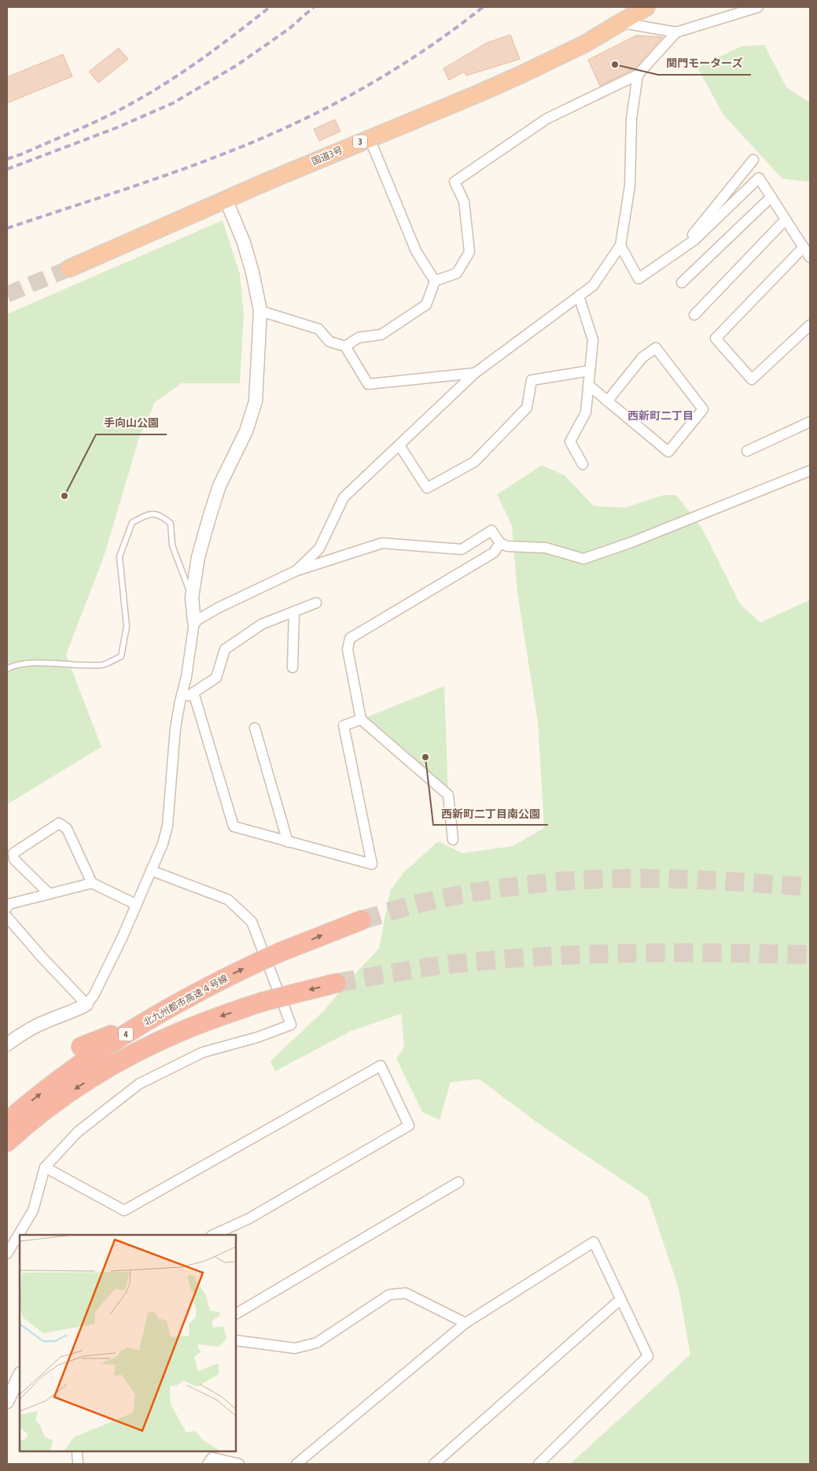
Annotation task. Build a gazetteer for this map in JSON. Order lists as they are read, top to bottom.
{
  "streets": {
    "highway": [
      "3",
      "国道3号",
      "北九州都市高速４号線",
      "4"
    ]
  },
  "districts": ["西新町二丁目"],
  "places": ["関門モーターズ", "手向山公園", "西新町二丁目南公園"]
}
